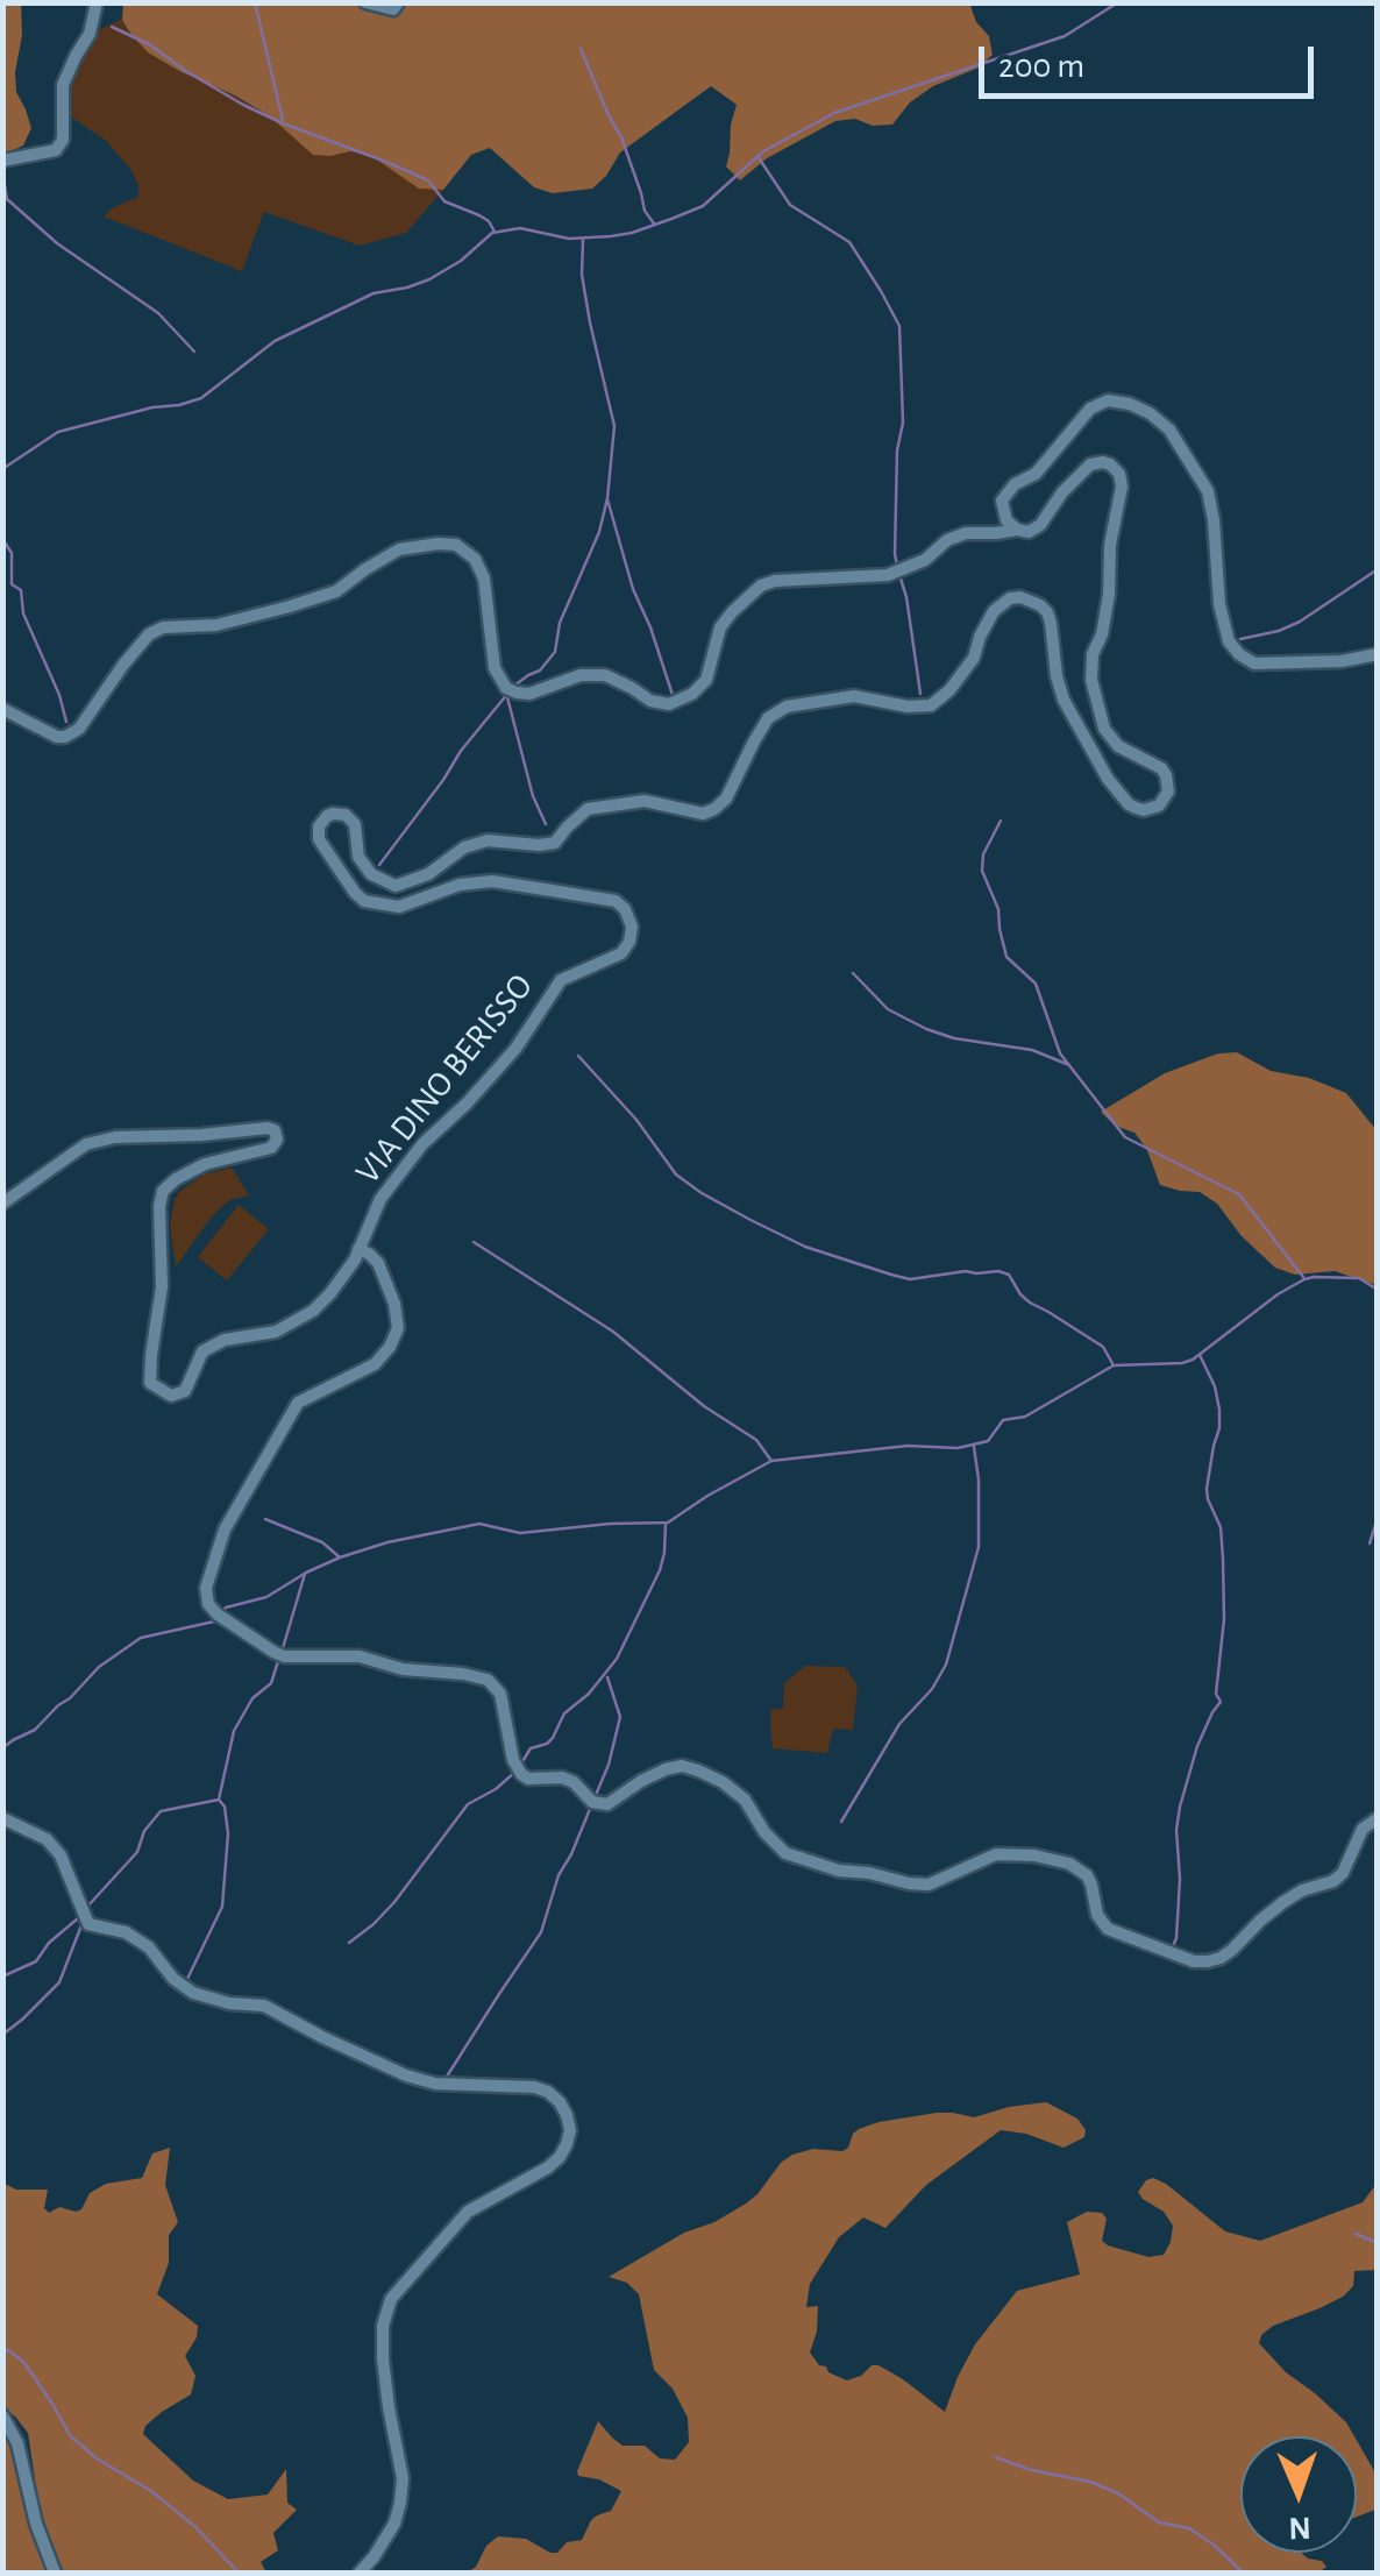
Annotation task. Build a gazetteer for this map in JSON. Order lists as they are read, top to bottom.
{
  "streets": {
    "street": ["VIA DINO BERISSO"]
  },
  "scale_bar": "200 m",
  "north": "bottom"
}
